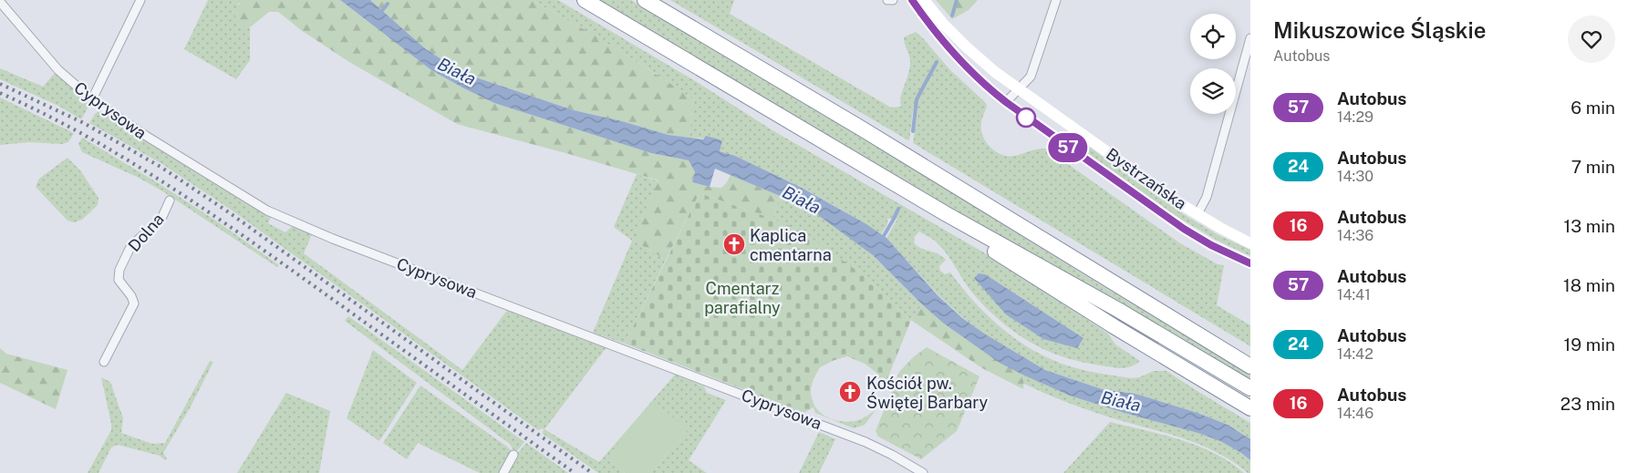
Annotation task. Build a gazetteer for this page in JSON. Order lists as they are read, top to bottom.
{
  "streets": {
    "main road": ["Bystrzańska"],
    "street": ["Cyprysowa", "Dolna"]
  },
  "water": ["Biała"],
  "parks": ["Cmentarz parafialny"],
  "places": {
    "church": ["Kaplica cmentarna", "Kościół pw. Świętej Barbary"]
  },
  "lines": ["bus line 57"],
  "page": {
    "on_map": "57",
    "heading": ["Mikuszowice Śląskie", "Autobus"],
    "list": [
      {
        "mark": "57",
        "name": "Autobus",
        "note": "14:29",
        "value": "6 min"
      },
      {
        "mark": "24",
        "name": "Autobus",
        "note": "14:30",
        "value": "7 min"
      },
      {
        "mark": "16",
        "name": "Autobus",
        "note": "14:36",
        "value": "13 min"
      },
      {
        "mark": "57",
        "name": "Autobus",
        "note": "14:41",
        "value": "18 min"
      },
      {
        "mark": "24",
        "name": "Autobus",
        "note": "14:42",
        "value": "19 min"
      },
      {
        "mark": "16",
        "name": "Autobus",
        "note": "14:46",
        "value": "23 min"
      }
    ]
  }
}
